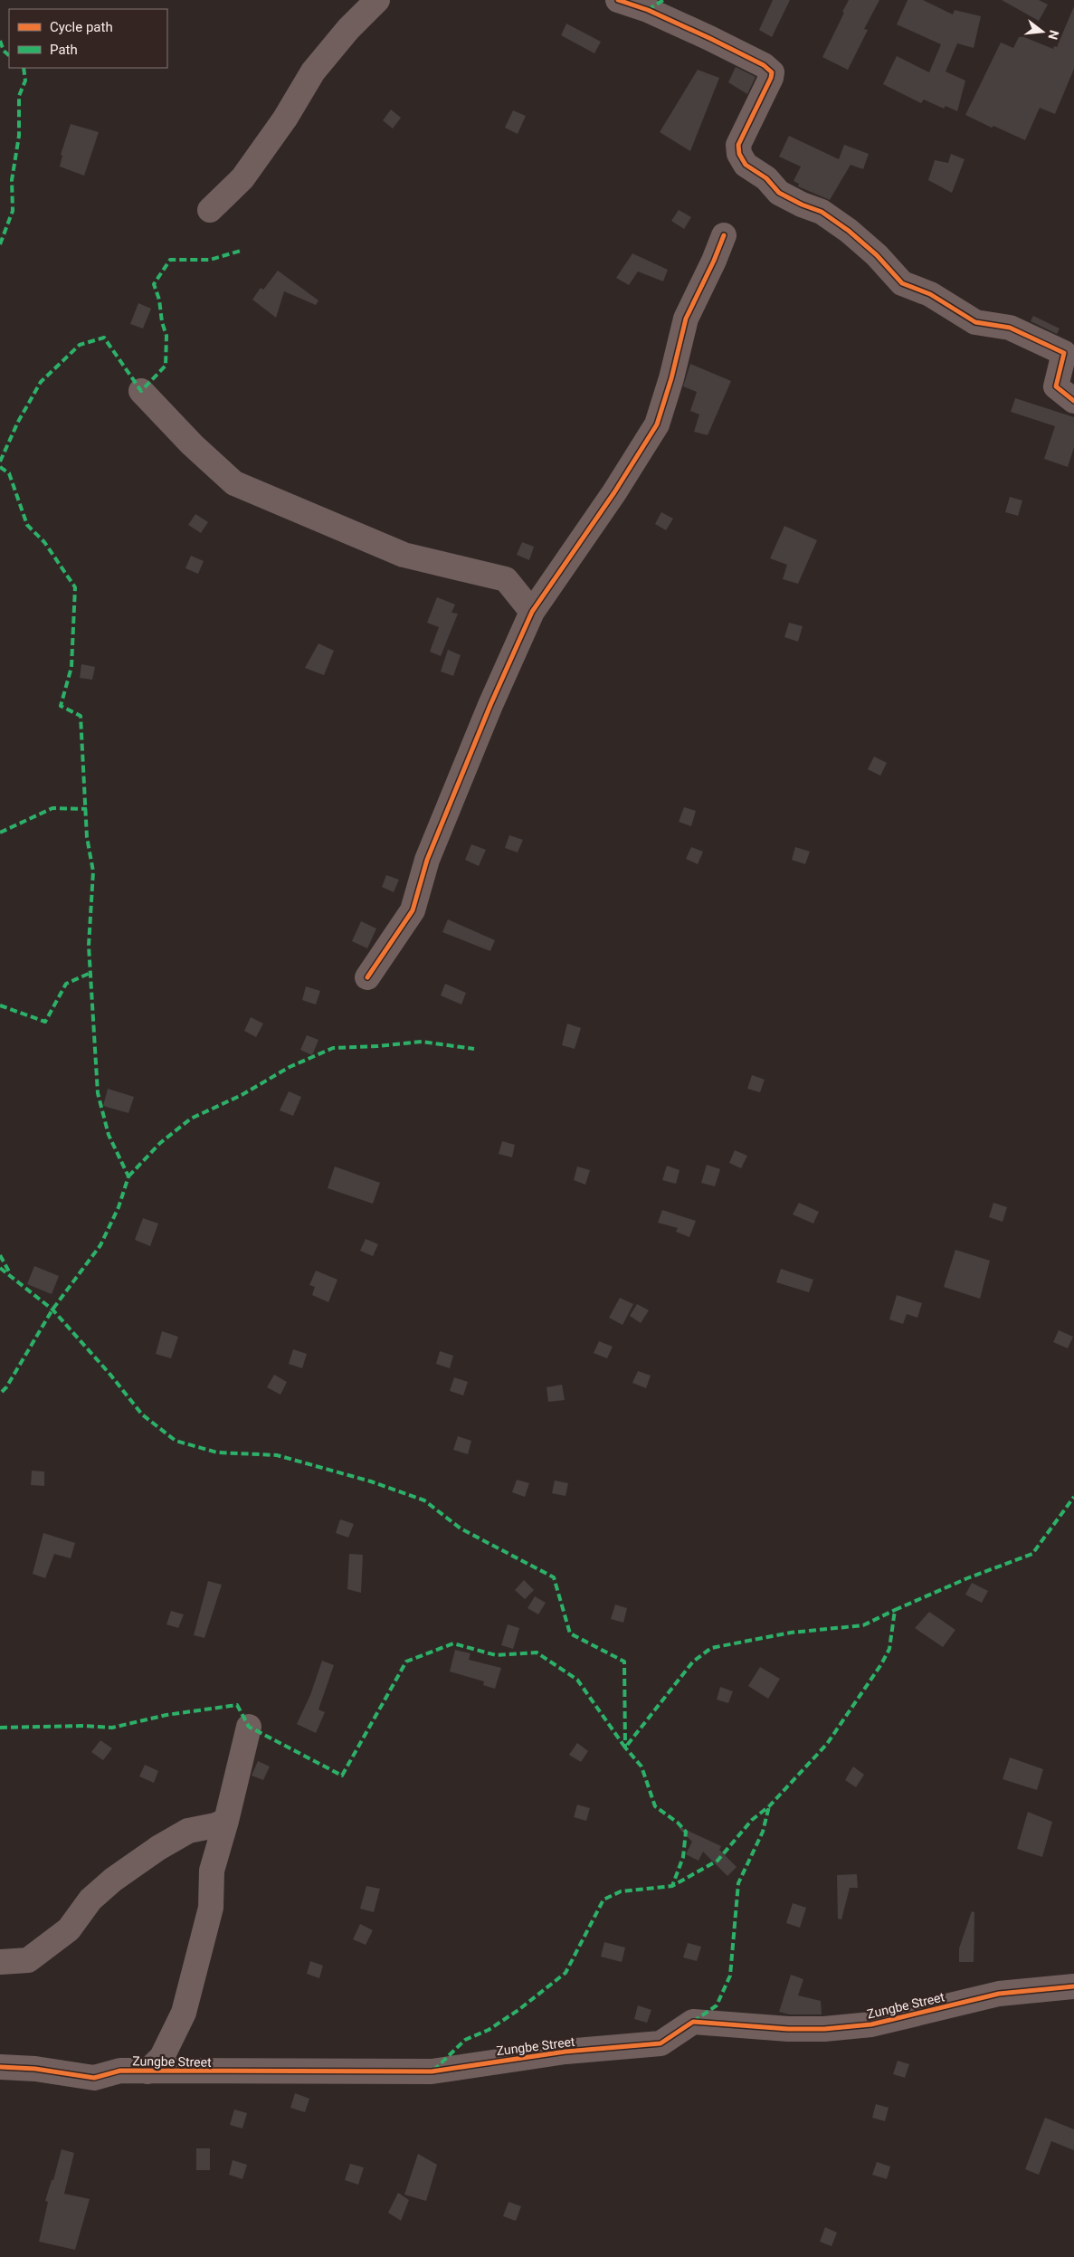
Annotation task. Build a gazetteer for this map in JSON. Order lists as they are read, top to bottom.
{
  "streets": {
    "street": ["Zungbe Street"]
  },
  "legend": ["Cycle path", "Path"],
  "north": "right"
}
